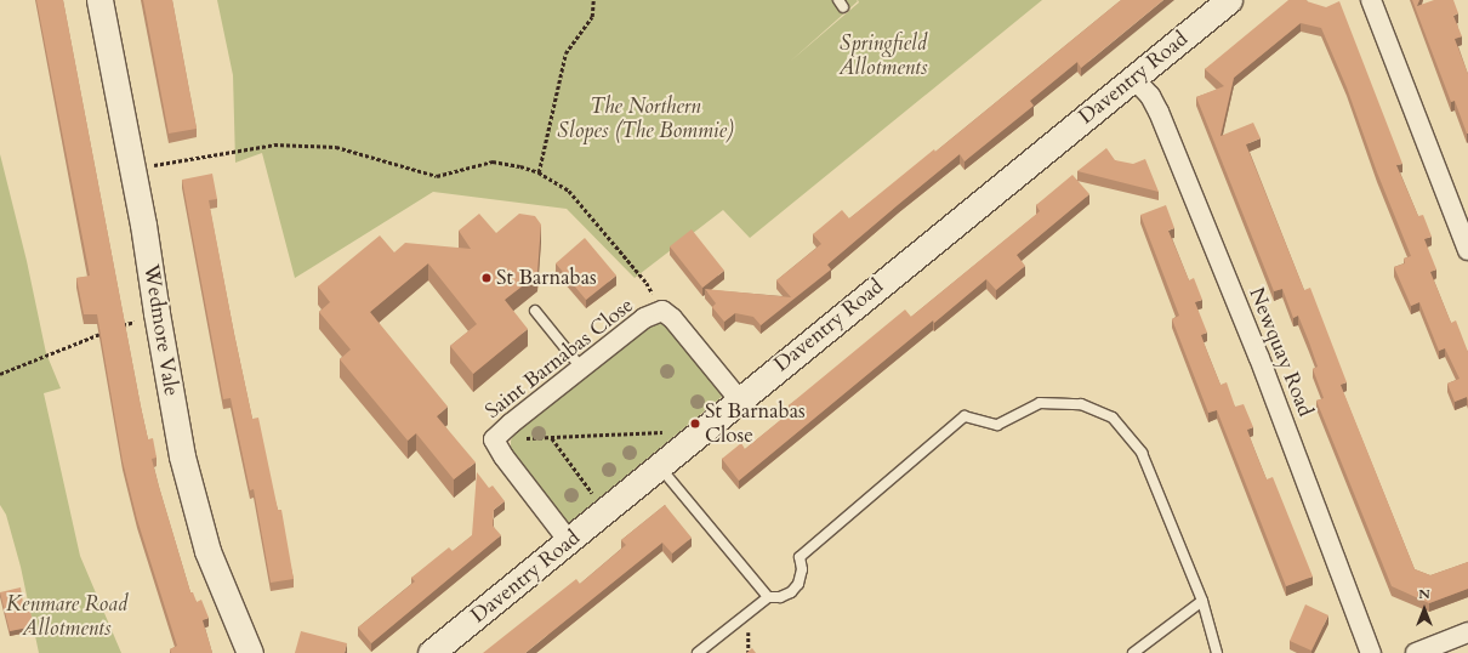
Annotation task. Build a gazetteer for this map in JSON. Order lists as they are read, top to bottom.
{
  "streets": {
    "street": [
      "Daventry Road",
      "Wedmore Vale",
      "Newquay Road",
      "Saint Barnabas Close"
    ]
  },
  "crossings": [
    ["Daventry Road", "Newquay Road"],
    ["Daventry Road", "Saint Barnabas Close"]
  ],
  "parks": ["Springfield Allotments", "The Northern Slopes (The Bommie)", "Kenmare Road Allotments"],
  "places": ["St Barnabas", "St Barnabas Close"],
  "north": "top"
}
